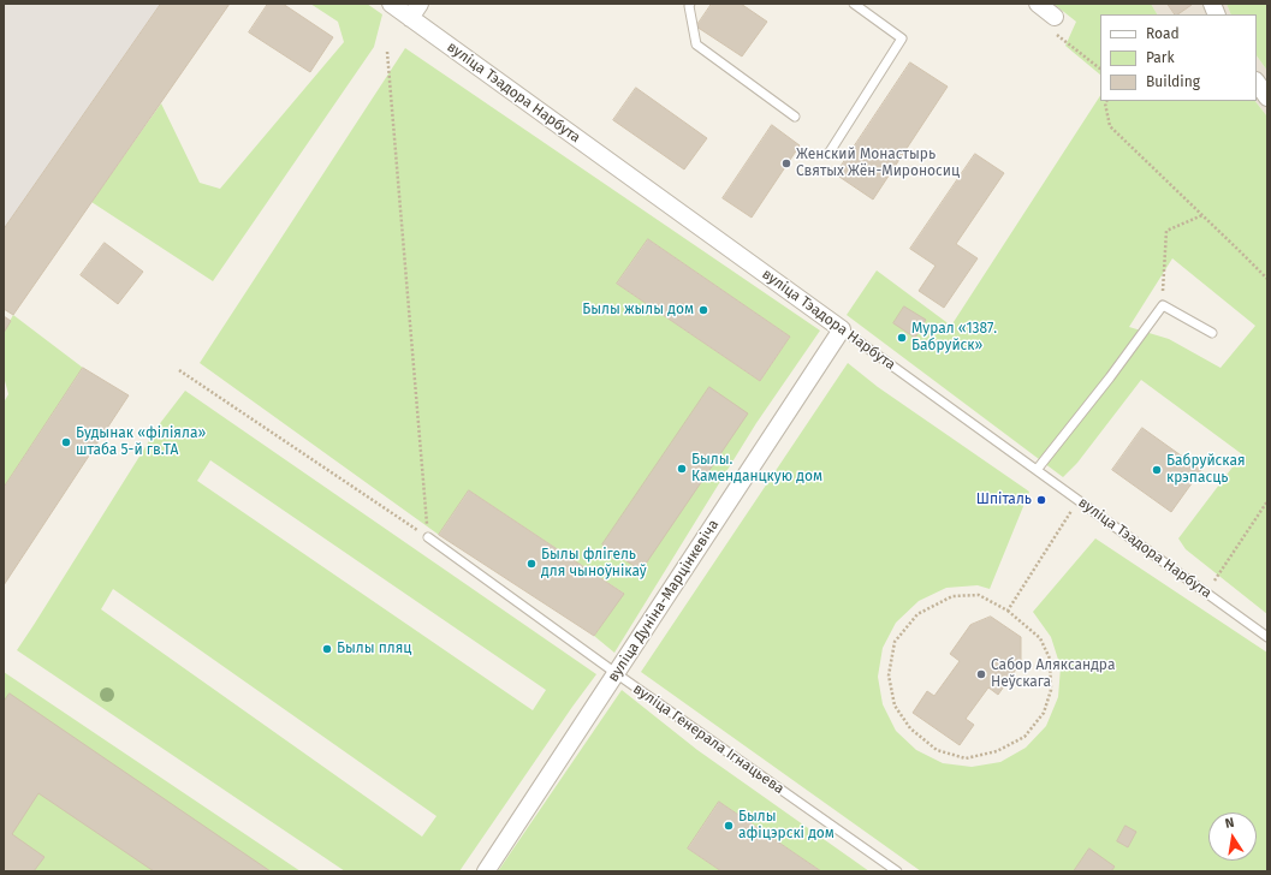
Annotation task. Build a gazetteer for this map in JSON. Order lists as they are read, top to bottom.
{
  "streets": {
    "street": ["вуліца Тэадора Нарбута", "вуліца Дуніна-Марцінкевіча"],
    "lane": ["вуліца Генерала Ігнацьева"]
  },
  "crossings": [
    ["вуліца Тэадора Нарбута", "вуліца Дуніна-Марцінкевіча"],
    ["вуліца Дуніна-Марцінкевіча", "вуліца Генерала Ігнацьева"]
  ],
  "places": [
    "Женский Монастырь Святых Жён-Мироносиц",
    "Былы жылы дом",
    "Мурал «1387. Бабруйск»",
    "Будынак «філіяла» штаба 5-й гв.ТА",
    "Былы. Каменданцкую дом",
    "Бабруйская крэпасць",
    "Шпіталь",
    "Былы флігель для чыноўнікаў",
    "Былы пляц",
    "Сабор Аляксандра Неўскага",
    "Былы афіцэрскі дом"
  ],
  "legend": ["Road", "Park", "Building"],
  "north": "top"
}
